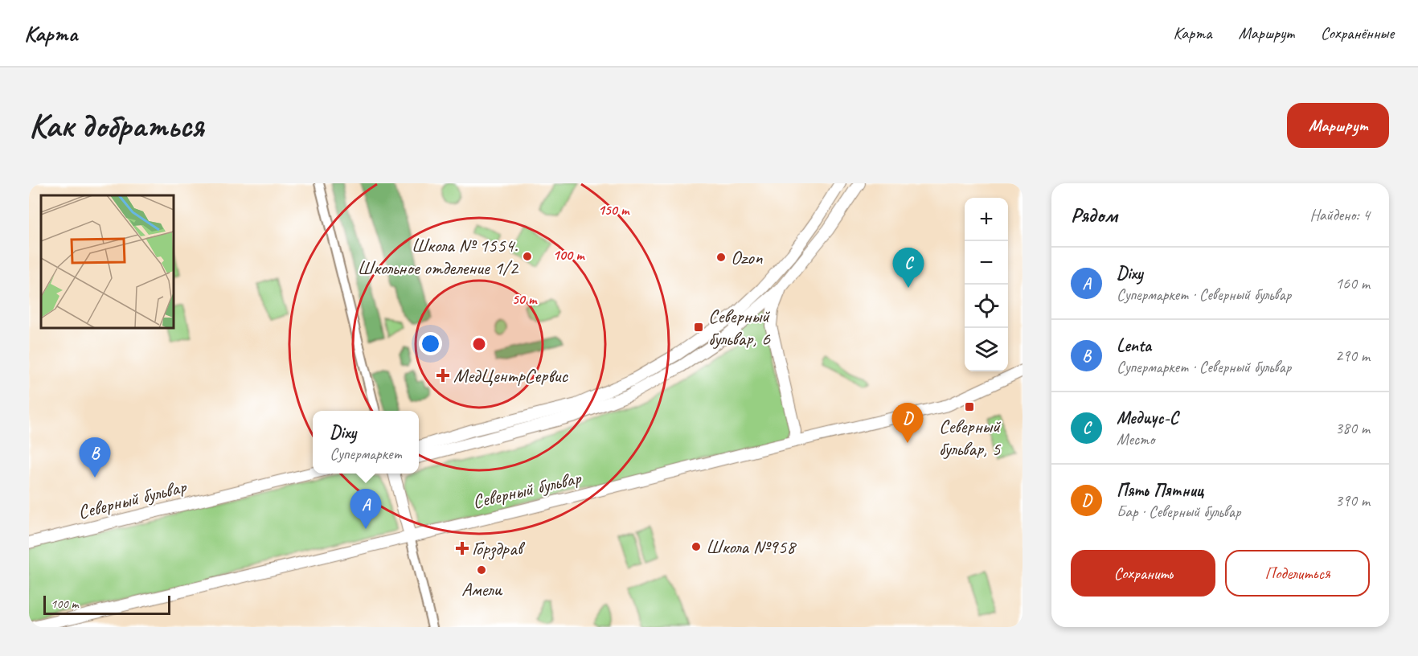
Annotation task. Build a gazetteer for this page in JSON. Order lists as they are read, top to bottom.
{
  "streets": {
    "main road": ["Северный бульвар"]
  },
  "places": {
    "other": [
      "Школа № 1554. Школьное отделение 1/2",
      "Ozon",
      "Школа №958",
      "Амели"
    ],
    "transit": ["Северный бульвар, 6", "Северный бульвар, 5"],
    "health": ["МедЦентрСервис", "Горздрав"]
  },
  "scale_bar": "100 m",
  "page": {
    "header": "Карта",
    "nav": ["Карта", "Маршрут", "Сохранённые"],
    "buttons": [
      "Маршрут",
      ["Сохранить", "Поделиться"]
    ],
    "title": "Как добраться",
    "heading": ["Рядом", "Найдено: 4"],
    "map_buttons": ["+", "−"],
    "list": [
      {
        "mark": "A",
        "name": "Dixy",
        "note": "Супермаркет · Северный бульвар",
        "value": "160 m"
      },
      {
        "mark": "B",
        "name": "Lenta",
        "note": "Супермаркет · Северный бульвар",
        "value": "290 m"
      },
      {
        "mark": "C",
        "name": "Медиус-С",
        "note": "Место",
        "value": "380 m"
      },
      {
        "mark": "D",
        "name": "Пять Пятниц",
        "note": "Бар · Северный бульвар",
        "value": "390 m"
      }
    ],
    "pins": [
      "C",
      "D",
      "B",
      "A"
    ],
    "popup": ["Dixy", "Супермаркет"],
    "scale": "100 m"
  },
  "rings": ["150 m", "100 m", "50 m"]
}
